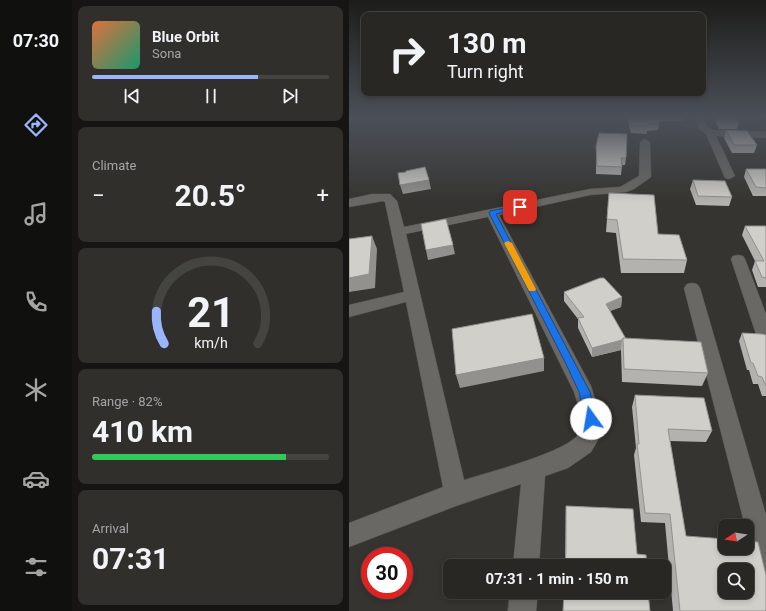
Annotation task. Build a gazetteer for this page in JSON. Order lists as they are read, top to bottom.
{
  "north": "left",
  "page": {
    "tabs": "07:30",
    "turn": ["130 m", "Turn right"],
    "song": ["Blue Orbit", "Sona"],
    "tile": [
      "Climate",
      ["Range · 82%", "410 km"],
      ["Arrival", "07:31"]
    ],
    "heat": ["−", "20.5°", "+"],
    "limit": "30",
    "trip": "07:31 · 1 min · 150 m",
    "gauge": ["21", "km/h"]
  }
}
